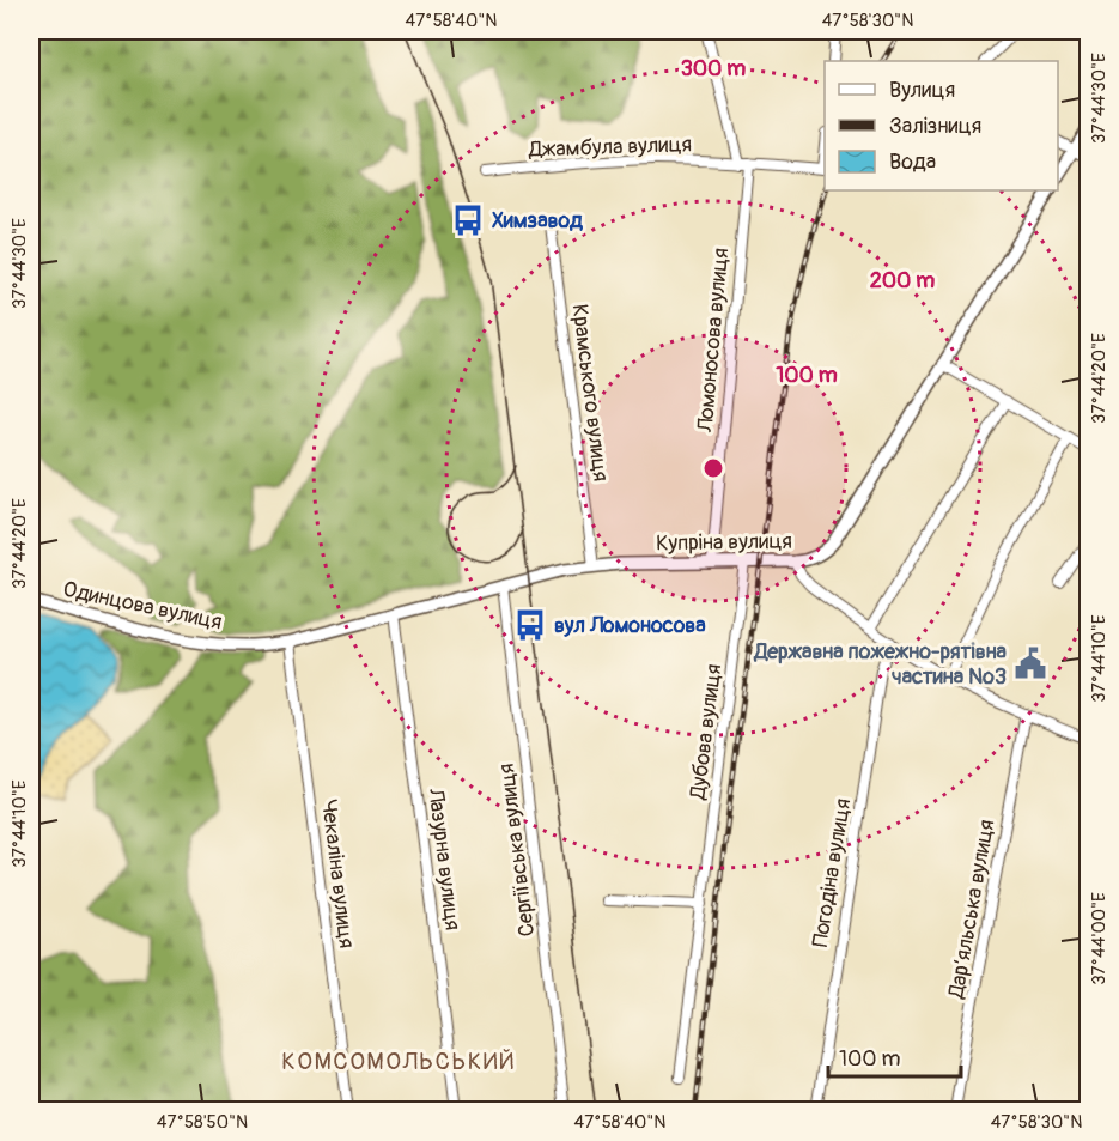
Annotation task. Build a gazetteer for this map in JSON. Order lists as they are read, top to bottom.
{
  "streets": {
    "main road": ["Купріна вулиця", "Одинцова вулиця"],
    "street": [
      "Джамбула вулиця",
      "Ломоносова вулиця",
      "Крамського вулиця",
      "Дубова вулиця",
      "Сергіївська вулиця",
      "Лазурна вулиця",
      "Погодіна вулиця",
      "Чекаліна вулиця",
      "Дар’яльська вулиця"
    ]
  },
  "crossings": [
    ["Джамбула вулиця", "Ломоносова вулиця"],
    ["Ломоносова вулиця", "Купріна вулиця"],
    ["Крамського вулиця", "Купріна вулиця"],
    ["Купріна вулиця", "Одинцова вулиця"],
    ["Купріна вулиця", "Дубова вулиця"],
    ["Купріна вулиця", "Сергіївська вулиця"],
    ["Купріна вулиця", "Лазурна вулиця"],
    ["Купріна вулиця", "Чекаліна вулиця"],
    ["Одинцова вулиця", "Чекаліна вулиця"]
  ],
  "districts": ["КОМСОМОЛЬСЬКИЙ"],
  "places": {
    "bus stop": ["Химзавод", "вул Ломоносова"],
    "public building": ["Державна пожежно-рятівна частина №3"]
  },
  "legend": ["Вулиця", "Залізниця", "Вода"],
  "scale_bar": "100 m",
  "coordinates": [
    "47°58'40\"N",
    "47°58'30\"N",
    "37°44'30\"E",
    "37°44'20\"E",
    "37°44'10\"E",
    "37°44'00\"E",
    "47°58'50\"N"
  ],
  "rings": ["300 m", "200 m", "100 m"]
}
